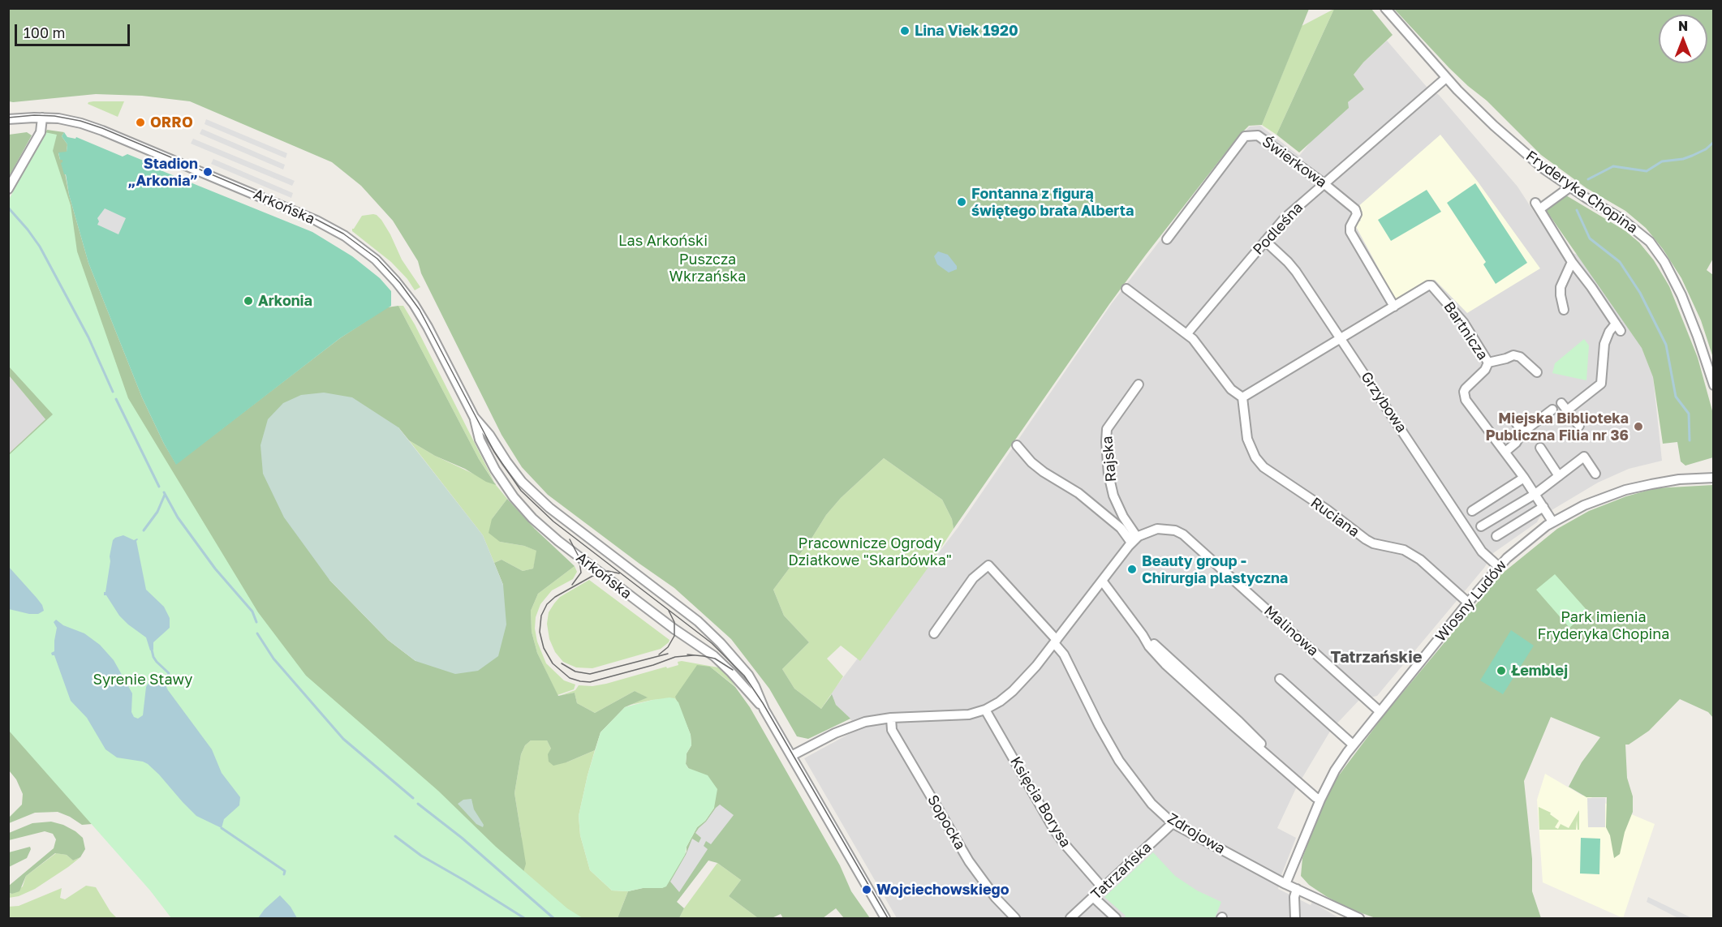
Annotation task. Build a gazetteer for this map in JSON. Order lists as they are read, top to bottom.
{
  "streets": {
    "street": [
      "Świerkowa",
      "Fryderyka Chopina",
      "Arkońska",
      "Podleśna",
      "Bartnicza",
      "Grzybowa",
      "Rajska",
      "Ruciana",
      "Wiosny Ludów",
      "Malinowa",
      "Księcia Borysa",
      "Sopocka",
      "Zdrojowa",
      "Tatrzańska"
    ]
  },
  "crossings": [
    ["Świerkowa", "Podleśna"],
    ["Świerkowa", "Bartnicza"],
    ["Fryderyka Chopina", "Podleśna"],
    ["Podleśna", "Grzybowa"],
    ["Bartnicza", "Wiosny Ludów"],
    ["Grzybowa", "Wiosny Ludów"],
    ["Rajska", "Malinowa"],
    ["Ruciana", "Wiosny Ludów"],
    ["Wiosny Ludów", "Malinowa"],
    ["Wiosny Ludów", "Zdrojowa"],
    ["Księcia Borysa", "Tatrzańska"],
    ["Zdrojowa", "Tatrzańska"]
  ],
  "districts": ["Tatrzańskie"],
  "parks": [
    "Las Arkoński",
    "Puszcza Wkrzańska",
    "Pracownicze Ogrody Działkowe \"Skarbówka\"",
    "Park imienia Fryderyka Chopina",
    "Syrenie Stawy"
  ],
  "places": [
    "Lina Viek 1920",
    "ORRO",
    "Stadion „Arkonia”",
    "Fontanna z figurą świętego brata Alberta",
    "Arkonia",
    "Miejska Biblioteka Publiczna Filia nr 36",
    "Beauty group - Chirurgia plastyczna",
    "Łemblej",
    "Wojciechowskiego"
  ],
  "scale_bar": "100 m",
  "north": "top"
}
